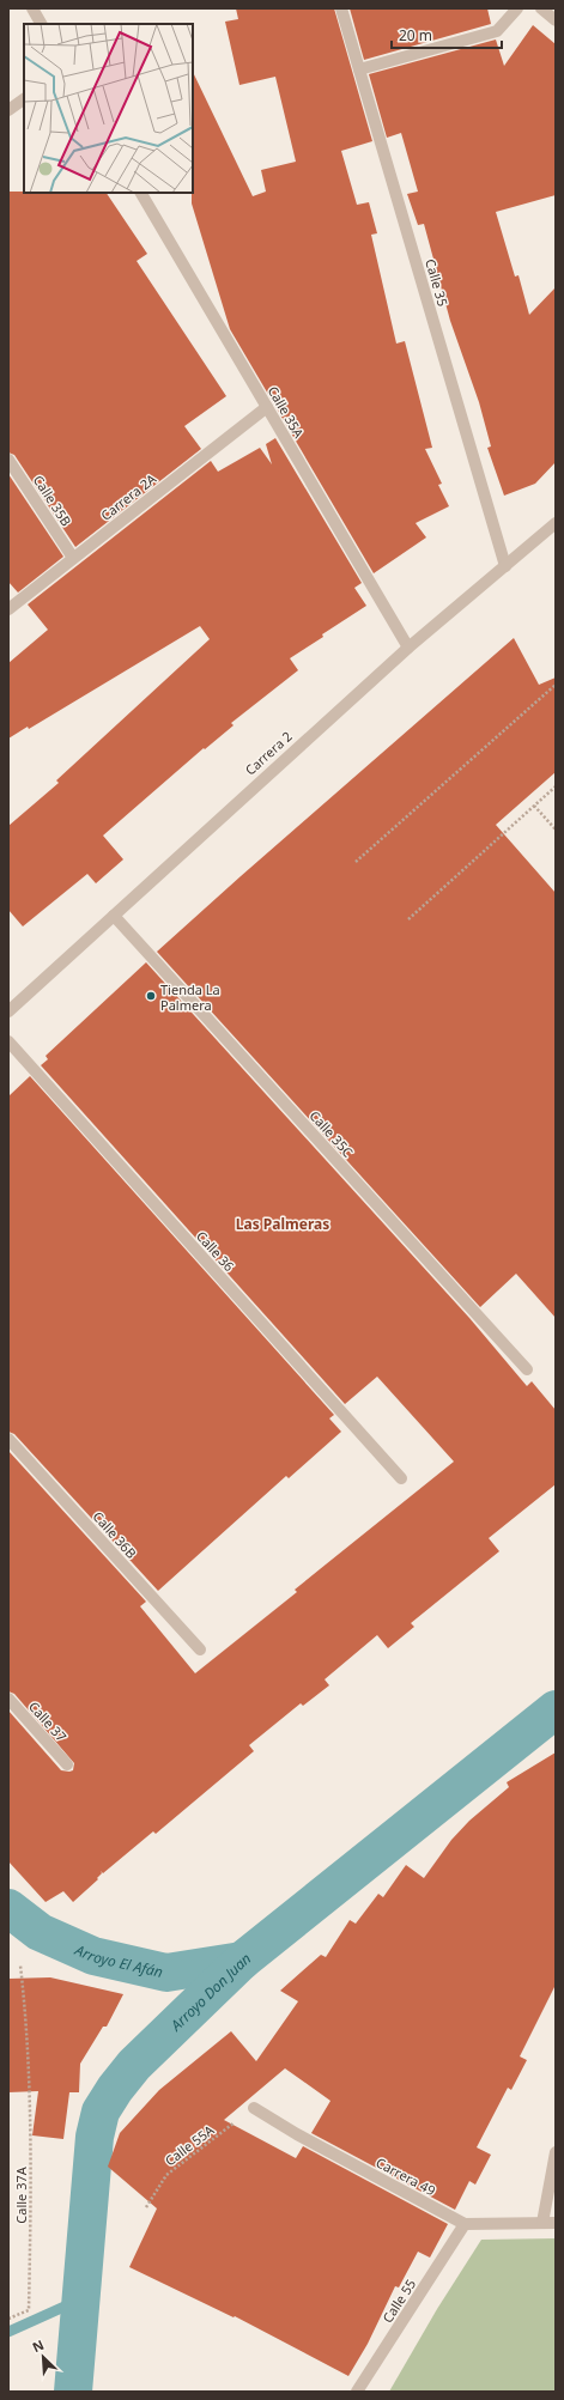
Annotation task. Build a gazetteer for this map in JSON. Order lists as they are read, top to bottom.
{
  "streets": {
    "street": [
      "Calle 35",
      "Calle 35A",
      "Carrera 2A",
      "Calle 35B",
      "Carrera 2",
      "Calle 35C",
      "Calle 36",
      "Calle 36B",
      "Calle 37",
      "Carrera 49",
      "Calle 55"
    ],
    "path": ["Calle 55A", "Calle 37A"]
  },
  "crossings": [
    ["Calle 35", "Carrera 2"],
    ["Calle 35A", "Carrera 2A"],
    ["Calle 35A", "Carrera 2"],
    ["Carrera 2A", "Calle 35B"],
    ["Carrera 2", "Calle 35C"],
    ["Calle 55A", "Carrera 49"],
    ["Carrera 49", "Calle 55"]
  ],
  "districts": ["Las Palmeras"],
  "water": ["Arroyo El Afán", "Arroyo Don Juan"],
  "places": ["Tienda La Palmera"],
  "scale_bar": "20 m",
  "north": "top left"
}
